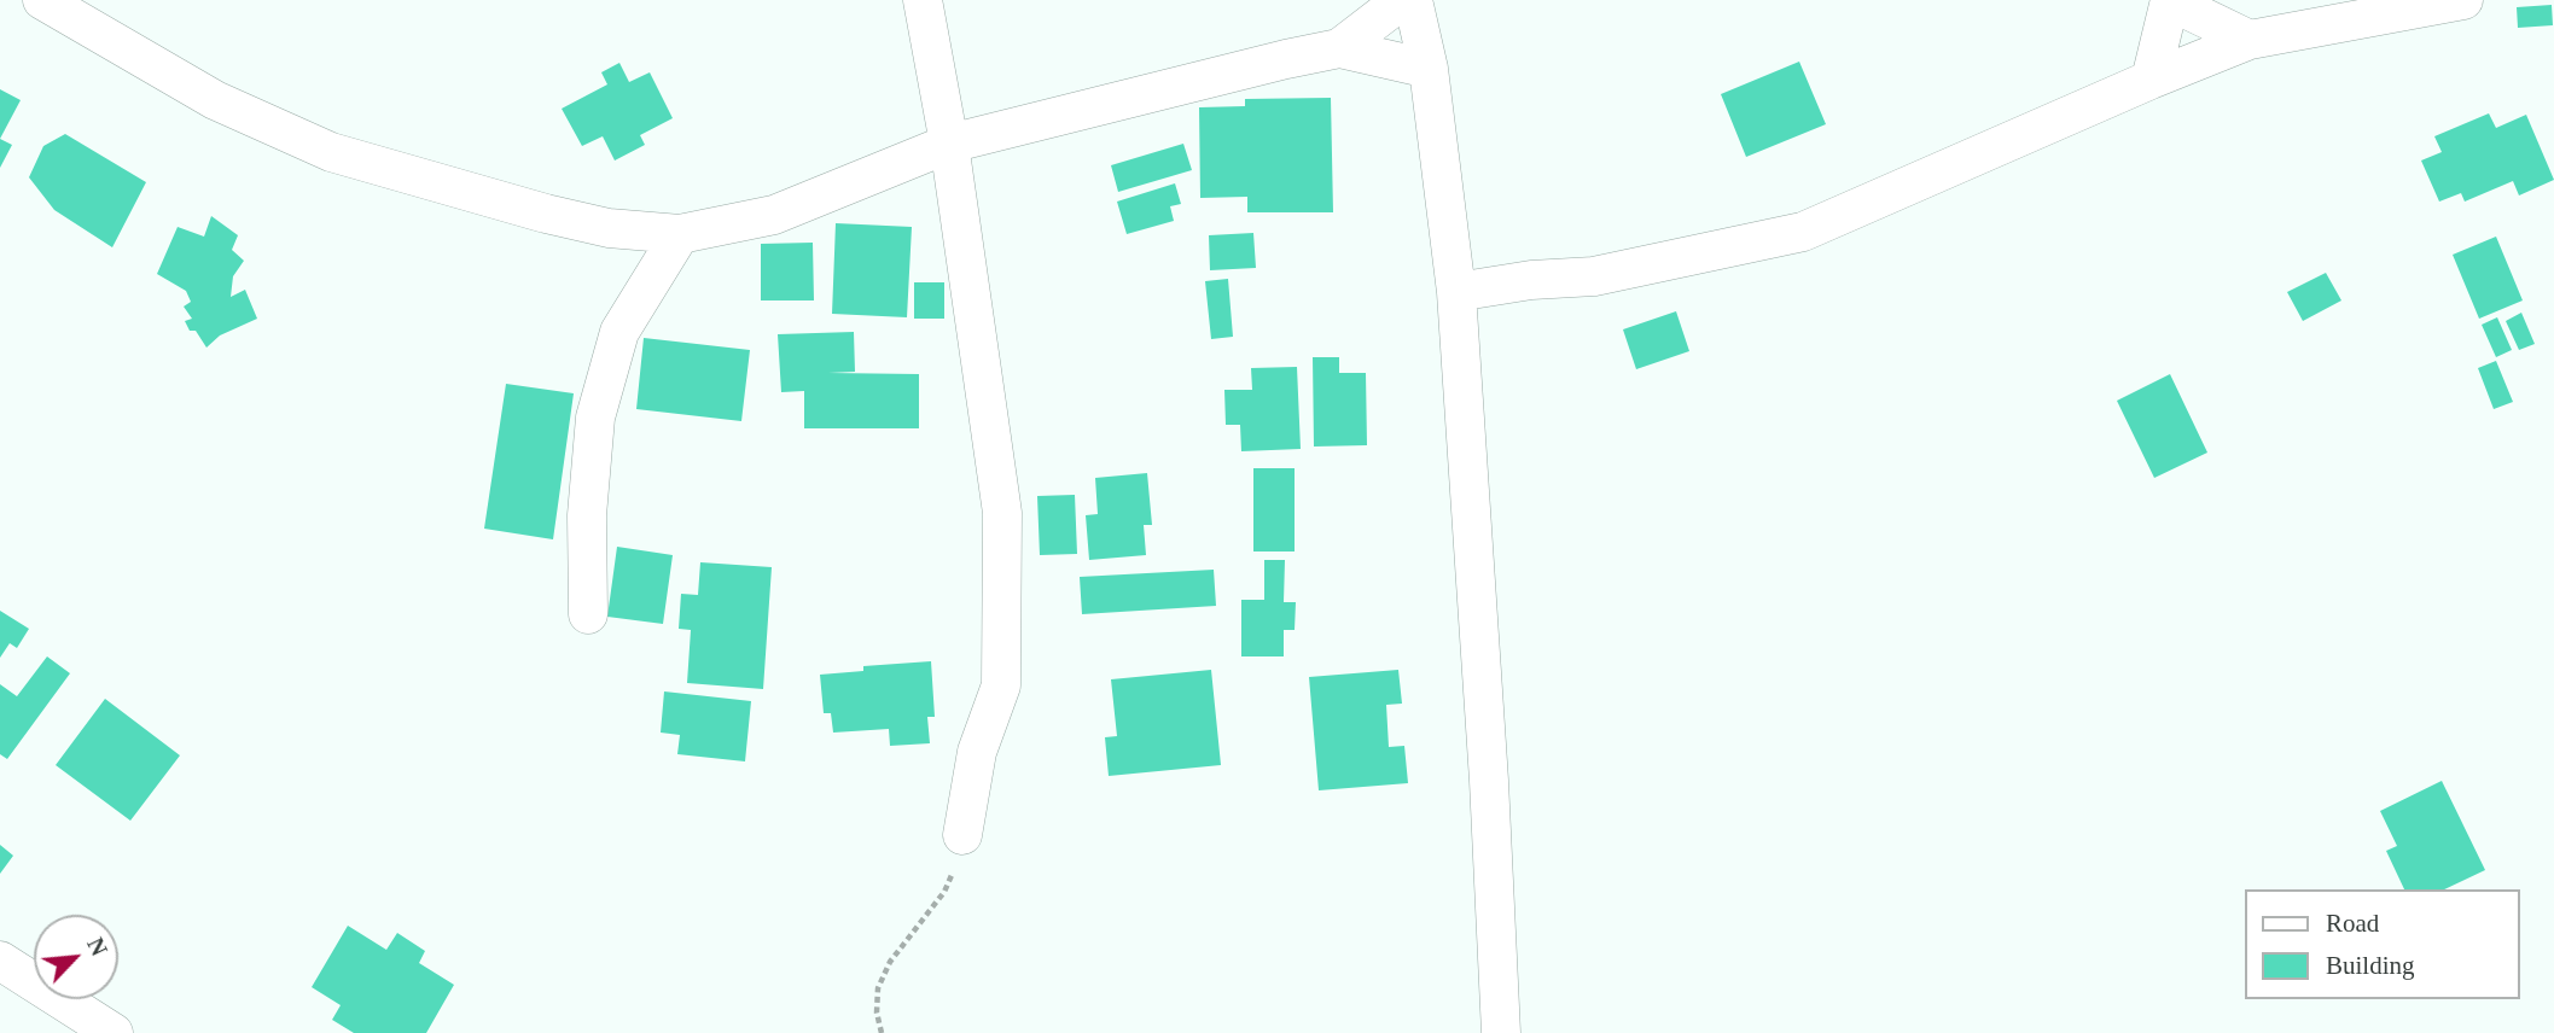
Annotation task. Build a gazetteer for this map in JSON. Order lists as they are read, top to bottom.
{
  "legend": ["Road", "Building"],
  "north": "top right"
}
